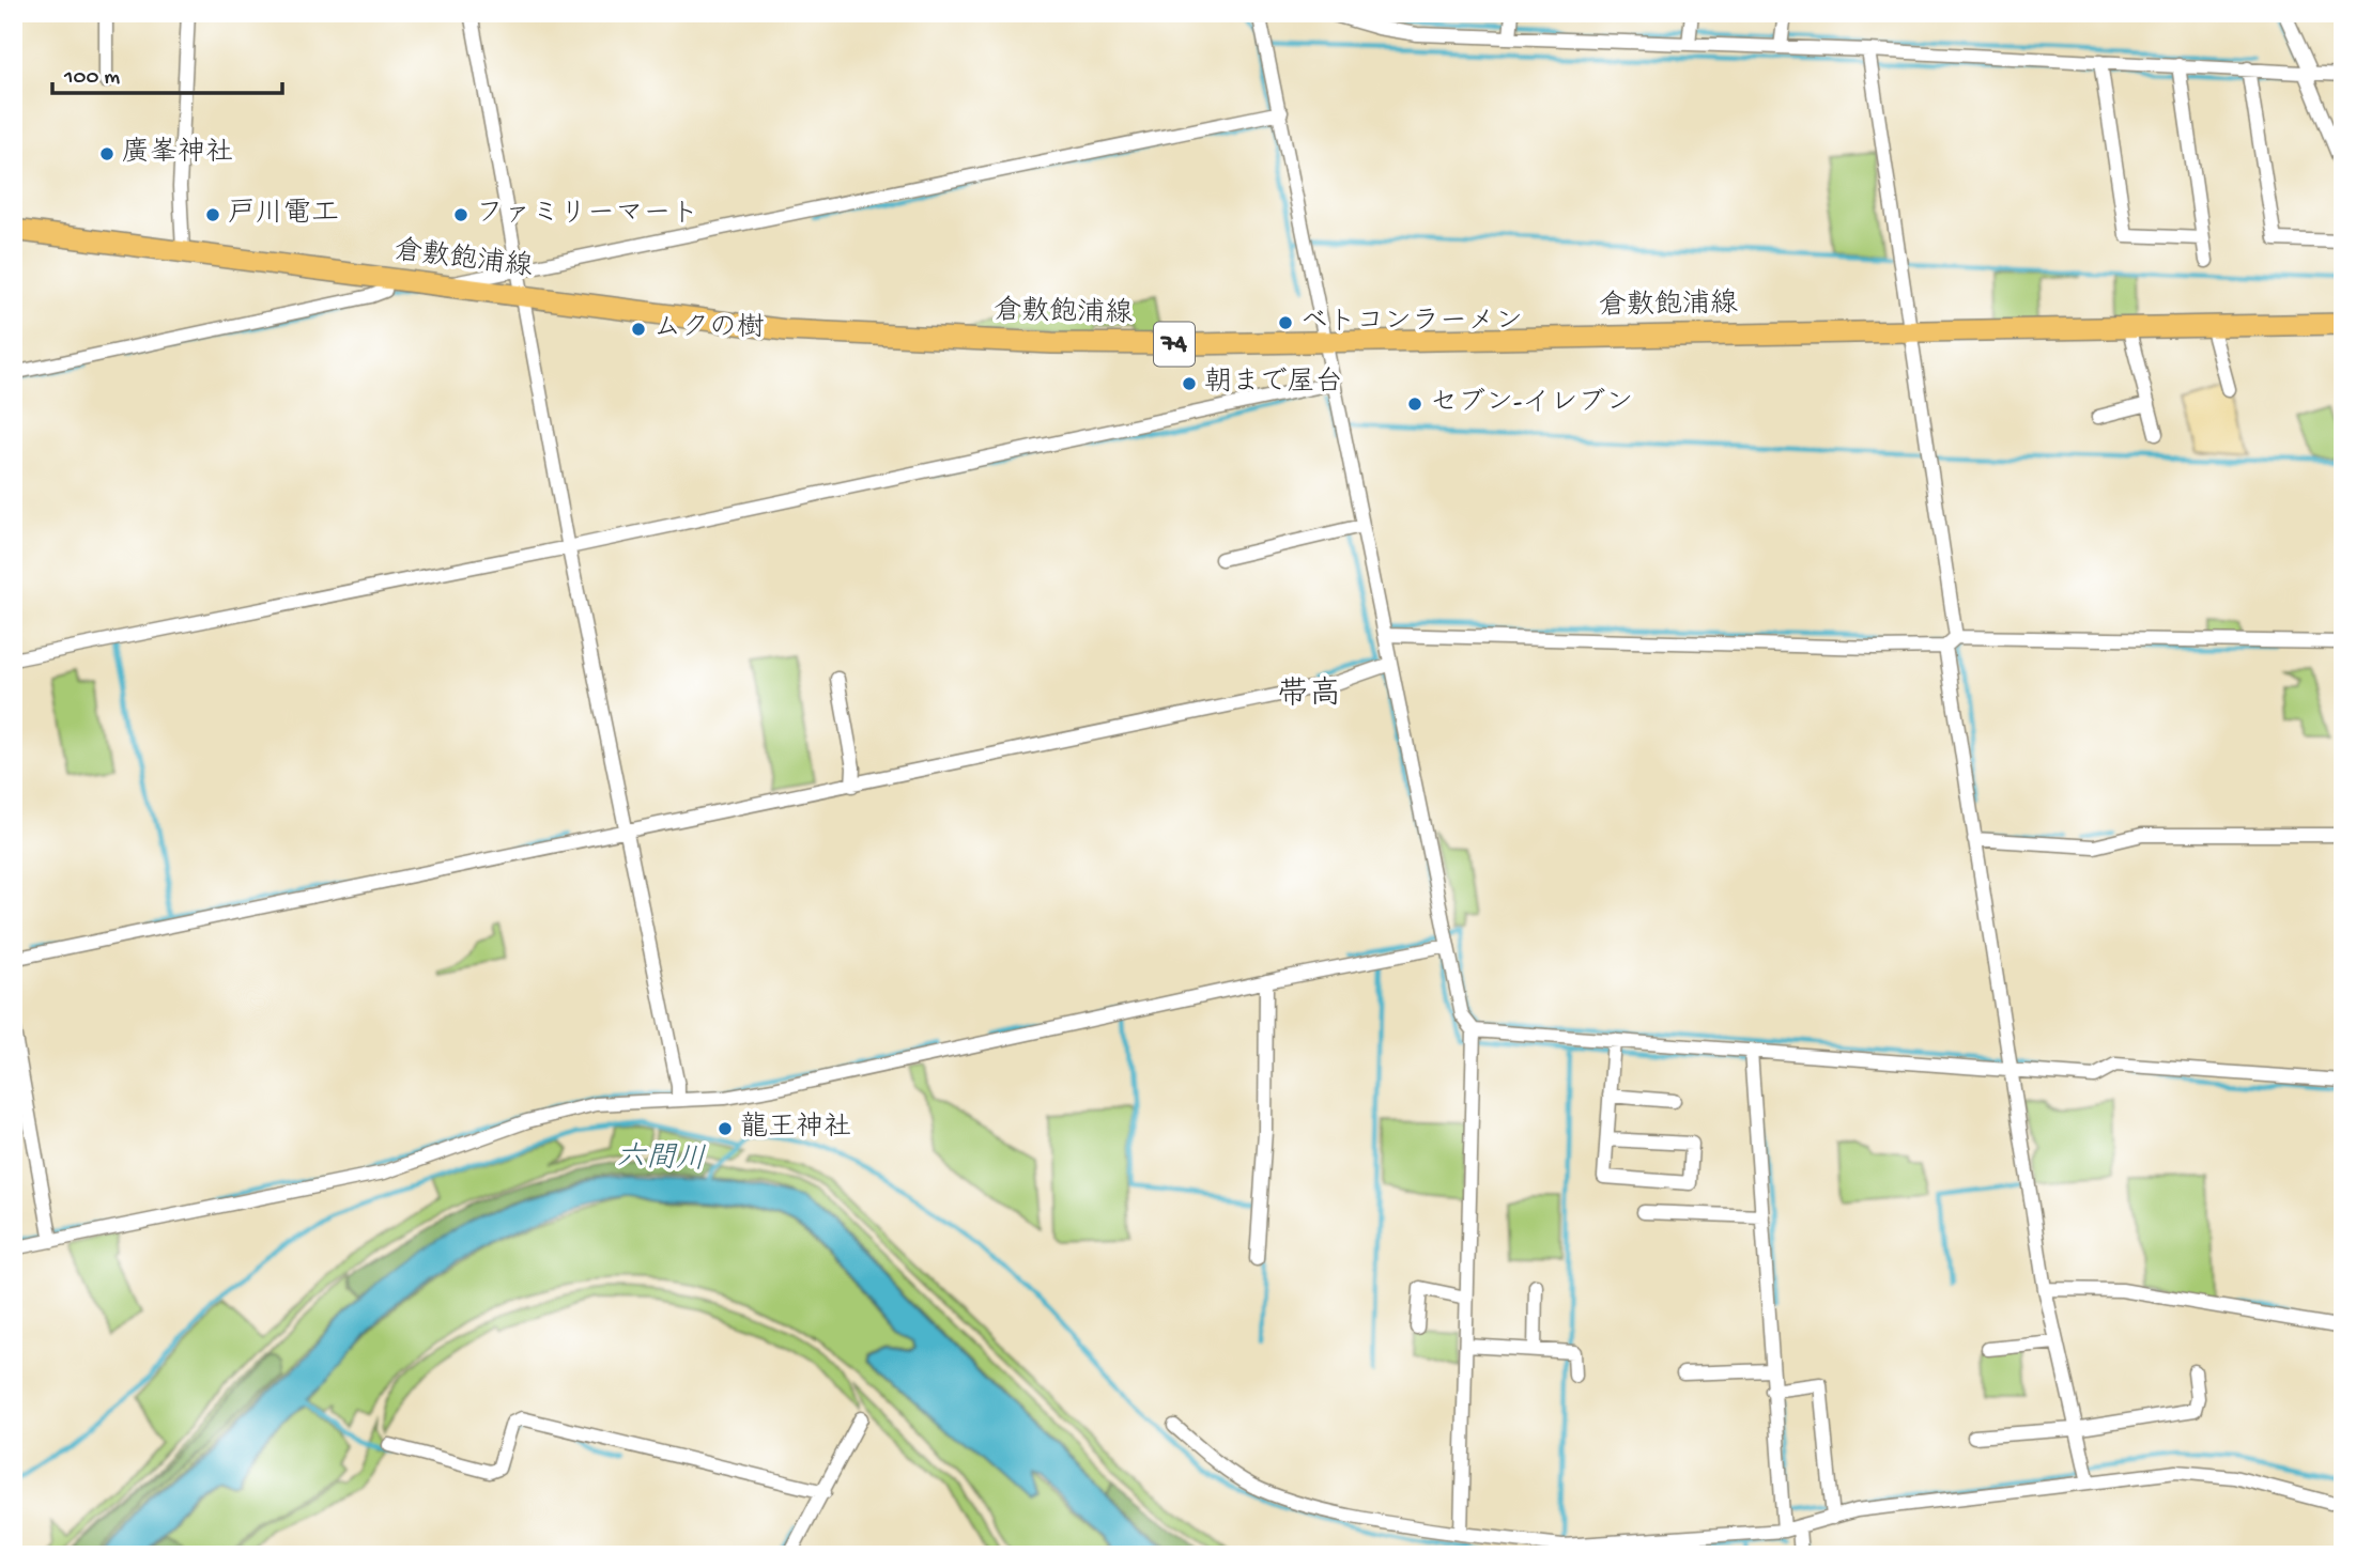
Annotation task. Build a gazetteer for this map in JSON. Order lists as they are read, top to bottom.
{
  "streets": {
    "main road": ["倉敷飽浦線", "74"]
  },
  "districts": ["帯高"],
  "water": ["六間川"],
  "places": [
    "廣峯神社",
    "戸川電工",
    "ファミリーマート",
    "ベトコンラーメン",
    "ムクの樹",
    "朝まで屋台",
    "セブン-イレブン",
    "龍王神社"
  ],
  "scale_bar": "100 m"
}
